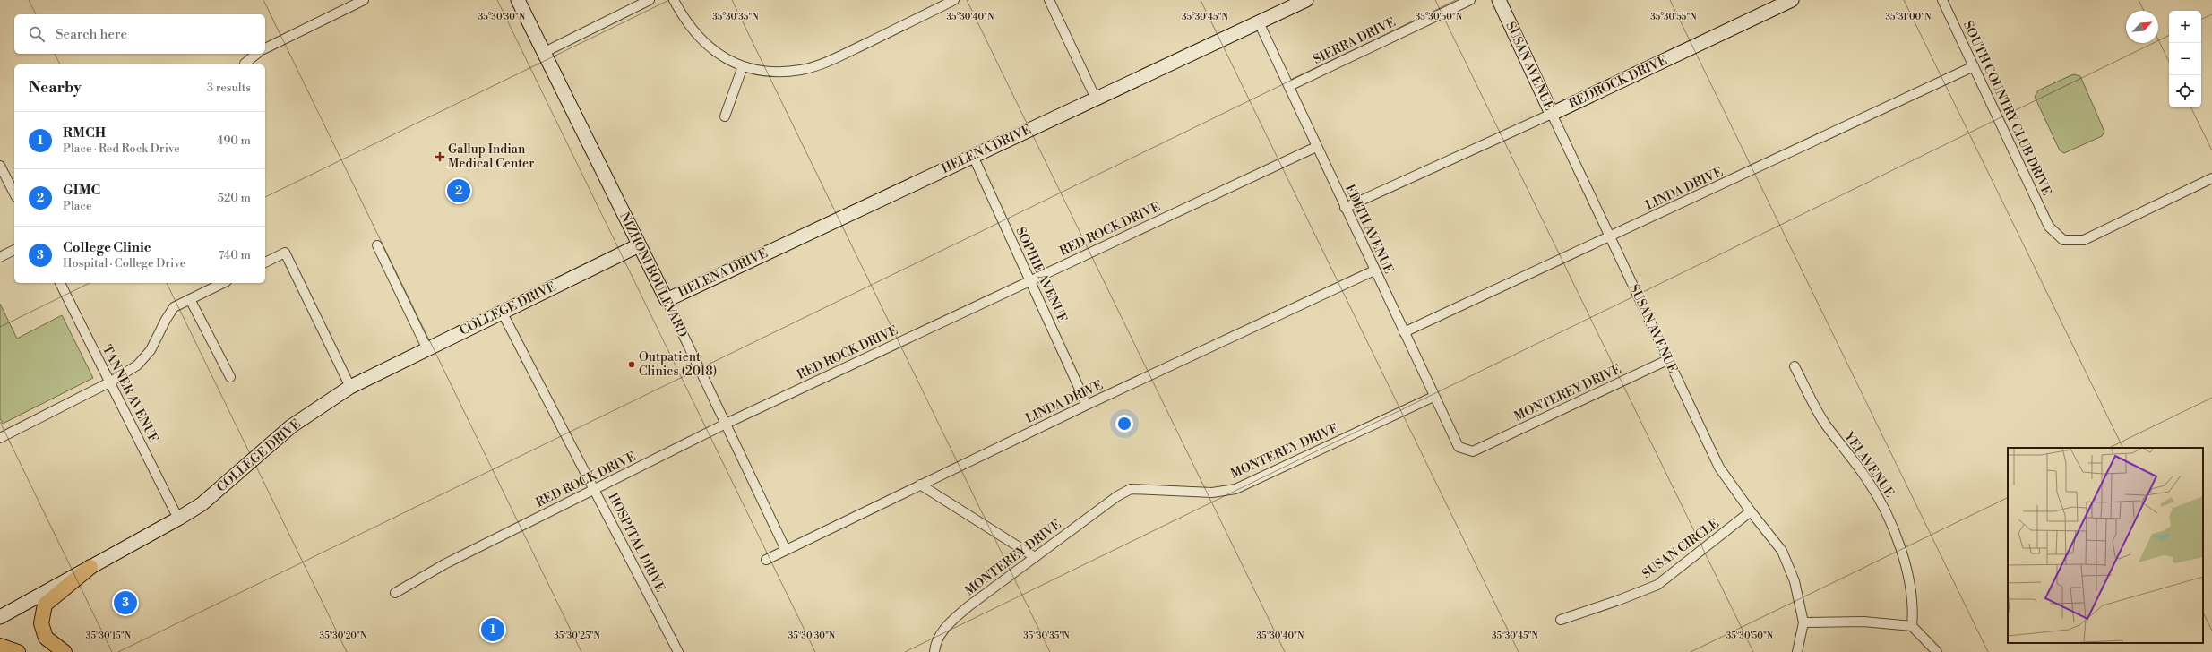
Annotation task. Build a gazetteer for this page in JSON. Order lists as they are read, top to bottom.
{
  "streets": {
    "main road": [
      "SUSAN AVENUE",
      "REDROCK DRIVE",
      "HELENA DRIVE",
      "NIZHONI BOULEVARD",
      "COLLEGE DRIVE"
    ],
    "street": [
      "SIERRA DRIVE",
      "SOUTH COUNTRY CLUB DRIVE",
      "LINDA DRIVE",
      "RED ROCK DRIVE",
      "EDITH AVENUE",
      "SOPHIE AVENUE",
      "MONTEREY DRIVE",
      "TANNER AVENUE",
      "YEI AVENUE",
      "HOSPITAL DRIVE",
      "SUSAN CIRCLE"
    ]
  },
  "crossings": [
    ["SIERRA DRIVE", "EDITH AVENUE"],
    ["SUSAN AVENUE", "REDROCK DRIVE"],
    ["SUSAN AVENUE", "LINDA DRIVE"],
    ["SUSAN AVENUE", "MONTEREY DRIVE"],
    ["SUSAN AVENUE", "SUSAN CIRCLE"],
    ["REDROCK DRIVE", "EDITH AVENUE"],
    ["SOUTH COUNTRY CLUB DRIVE", "LINDA DRIVE"],
    ["HELENA DRIVE", "EDITH AVENUE"],
    ["HELENA DRIVE", "NIZHONI BOULEVARD"],
    ["HELENA DRIVE", "SOPHIE AVENUE"],
    ["LINDA DRIVE", "EDITH AVENUE"],
    ["LINDA DRIVE", "NIZHONI BOULEVARD"],
    ["LINDA DRIVE", "SOPHIE AVENUE"],
    ["RED ROCK DRIVE", "EDITH AVENUE"],
    ["RED ROCK DRIVE", "NIZHONI BOULEVARD"],
    ["RED ROCK DRIVE", "SOPHIE AVENUE"],
    ["RED ROCK DRIVE", "HOSPITAL DRIVE"],
    ["EDITH AVENUE", "MONTEREY DRIVE"],
    ["NIZHONI BOULEVARD", "COLLEGE DRIVE"],
    ["COLLEGE DRIVE", "TANNER AVENUE"],
    ["COLLEGE DRIVE", "HOSPITAL DRIVE"]
  ],
  "places": {
    "health": ["Gallup Indian Medical Center"],
    "other": ["Outpatient Clinics (2018)"]
  },
  "north": "top right",
  "page": {
    "map_buttons": ["+", "−"],
    "search": "Search here",
    "heading": ["Nearby", "3 results"],
    "list": [
      {
        "mark": "1",
        "name": "RMCH",
        "note": "Place · Red Rock Drive",
        "value": "490 m"
      },
      {
        "mark": "2",
        "name": "GIMC",
        "note": "Place",
        "value": "520 m"
      },
      {
        "mark": "3",
        "name": "College Clinic",
        "note": "Hospital · College Drive",
        "value": "740 m"
      }
    ],
    "pins": ["2", "3", "1"]
  },
  "coordinates": [
    "35°30'30\"N",
    "35°31'00\"N",
    "35°30'35\"N",
    "35°30'40\"N",
    "35°30'45\"N",
    "35°30'50\"N",
    "35°30'55\"N",
    "35°30'15\"N",
    "35°30'20\"N",
    "35°30'25\"N"
  ]
}
